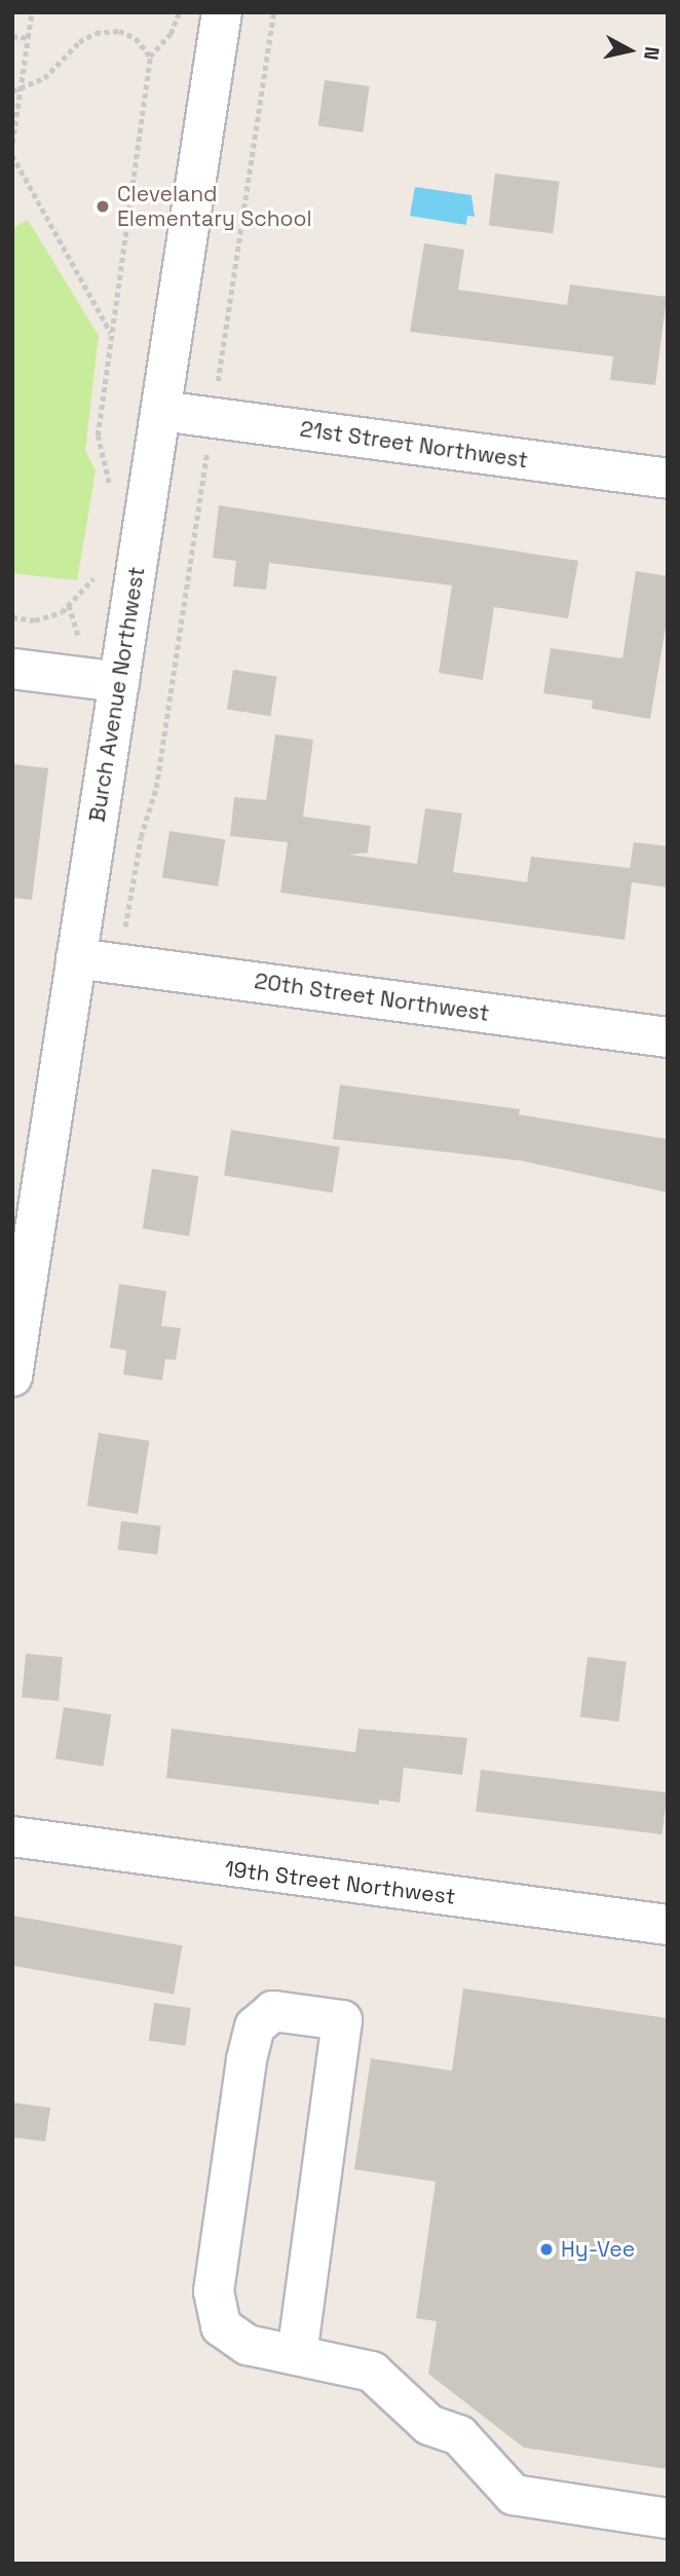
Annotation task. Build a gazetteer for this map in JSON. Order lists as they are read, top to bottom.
{
  "streets": {
    "street": [
      "21st Street Northwest",
      "Burch Avenue Northwest",
      "20th Street Northwest",
      "19th Street Northwest"
    ]
  },
  "crossings": [
    ["21st Street Northwest", "Burch Avenue Northwest"],
    ["Burch Avenue Northwest", "20th Street Northwest"]
  ],
  "places": ["Cleveland Elementary School", "Hy-Vee"],
  "north": "right"
}
